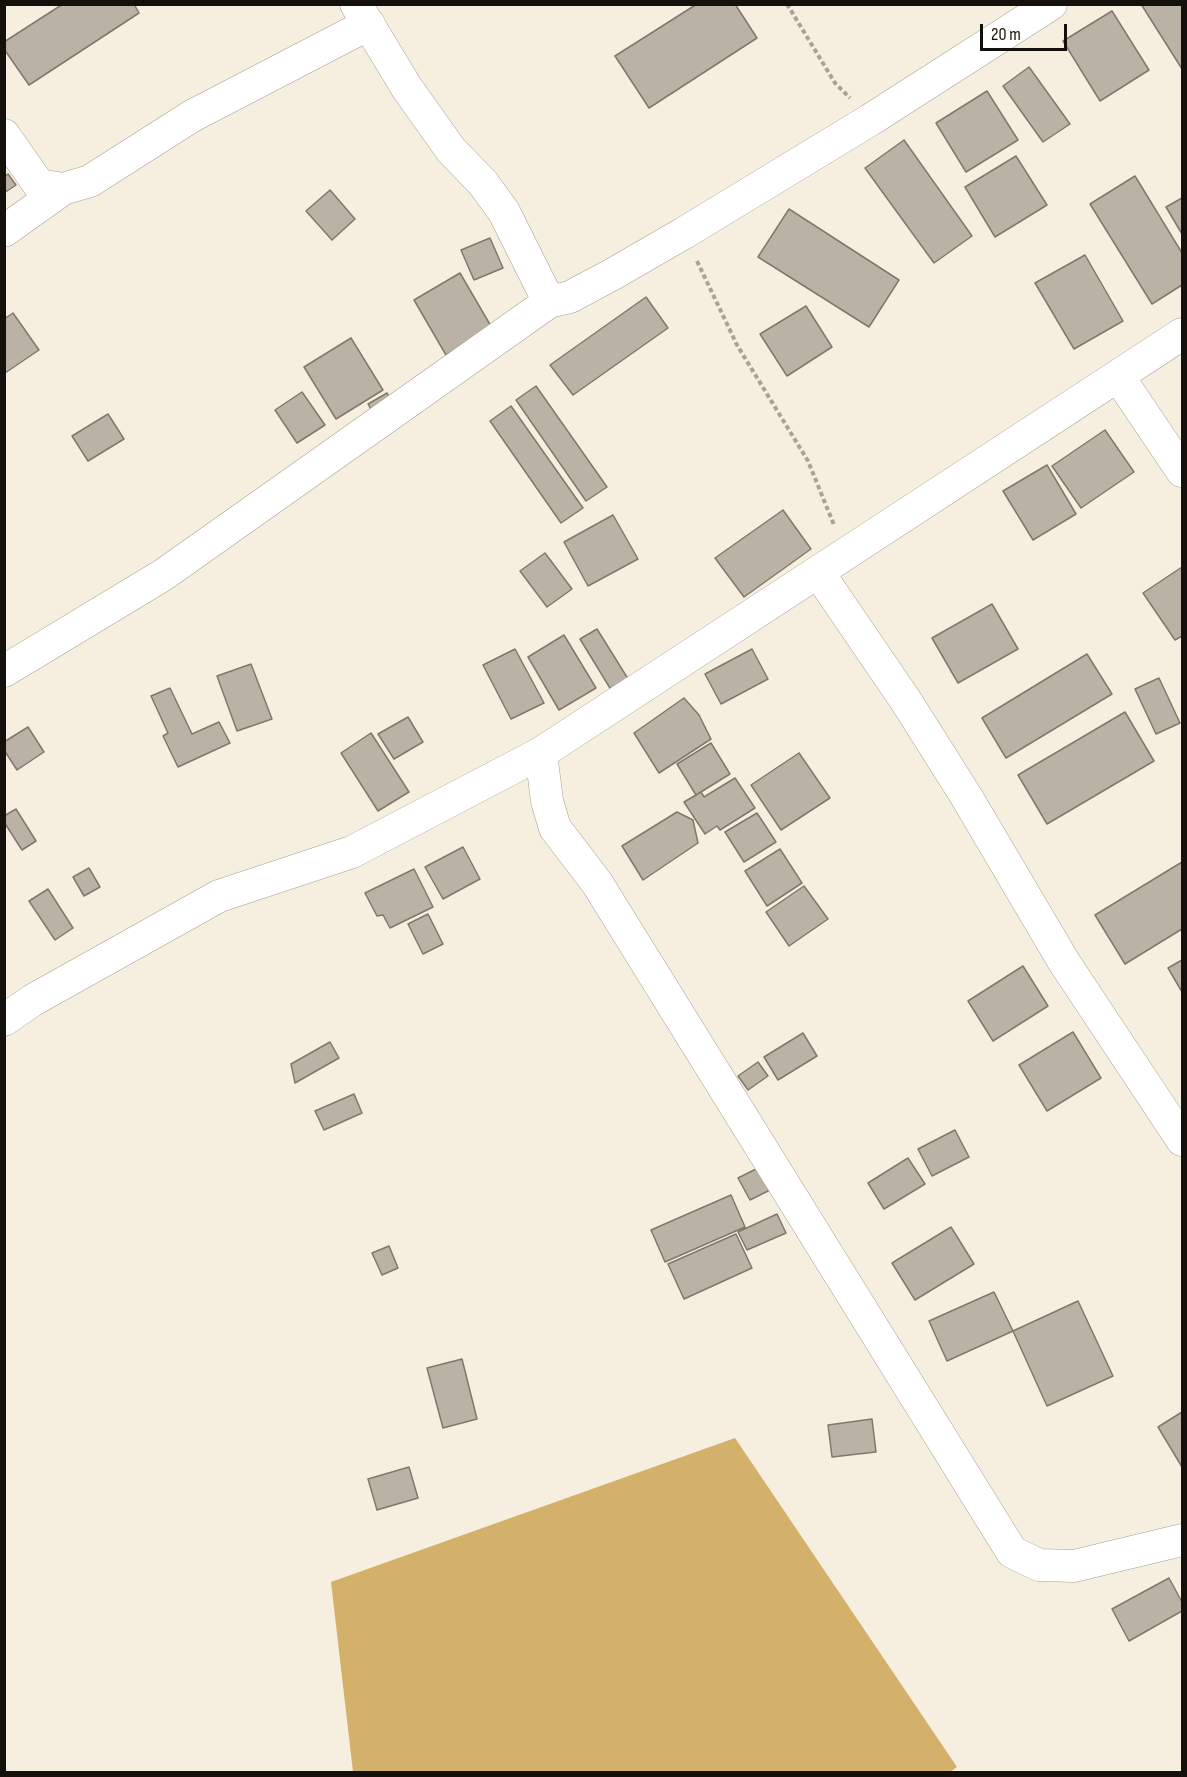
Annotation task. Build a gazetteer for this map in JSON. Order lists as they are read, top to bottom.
{
  "scale_bar": "20 m"
}
